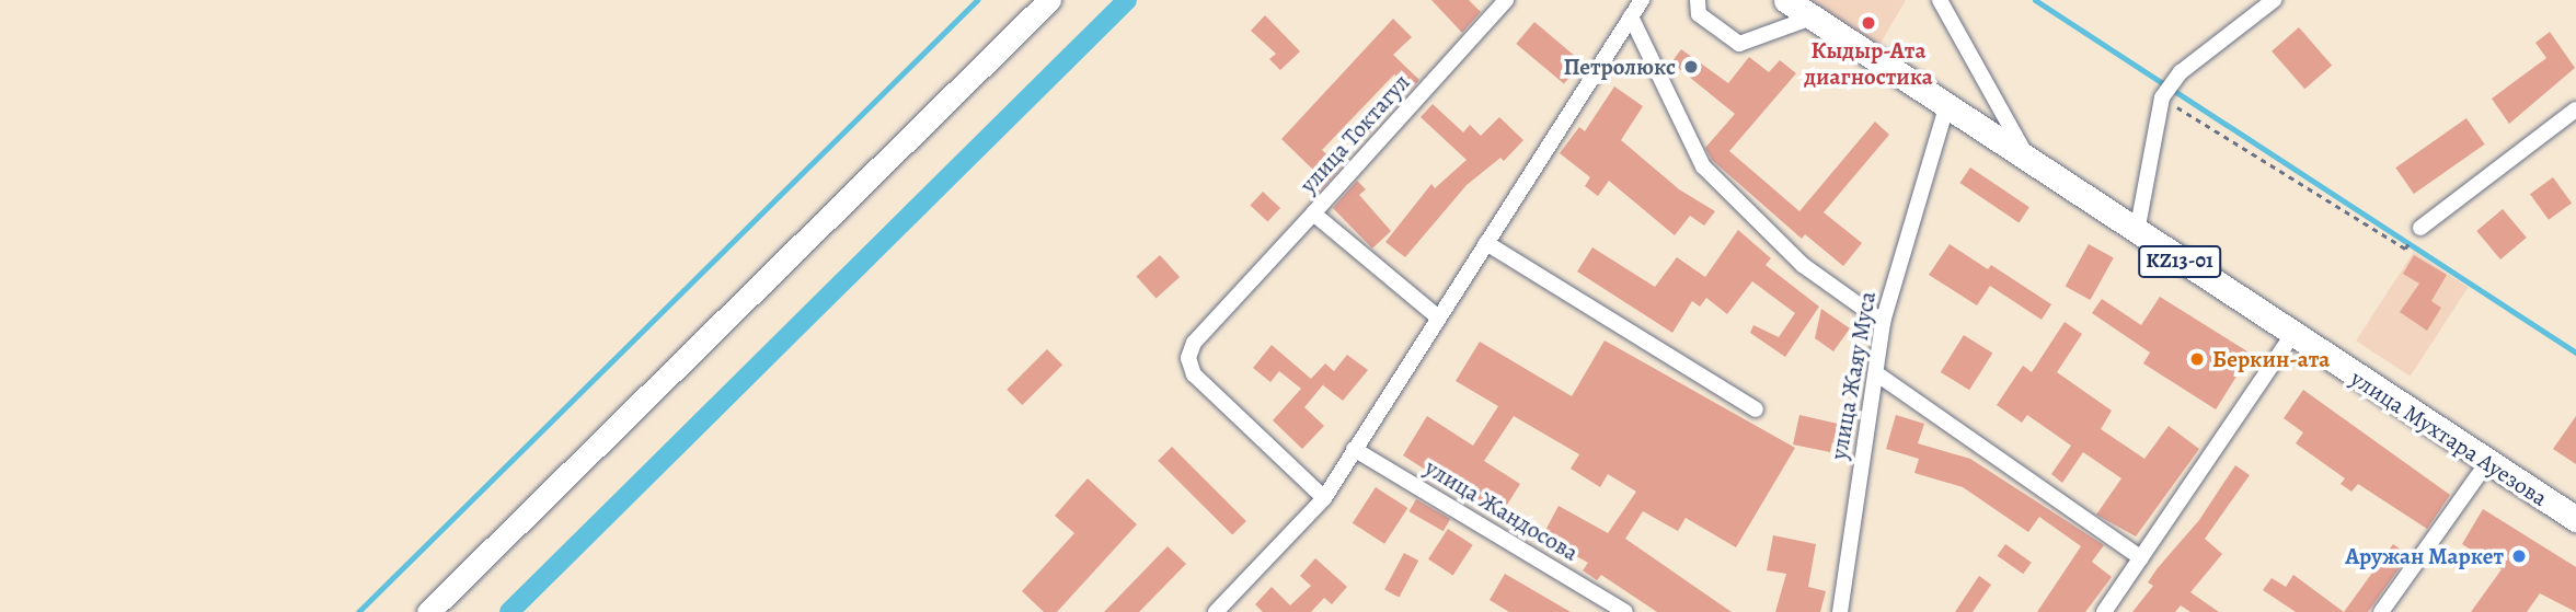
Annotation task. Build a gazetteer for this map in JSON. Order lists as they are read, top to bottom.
{
  "streets": {
    "main road": ["KZ13-01", "улица Мухтара Ауезова"],
    "street": ["улица Токтагул", "улица Жаяу Муса", "улица Жандосова"]
  },
  "crossings": [
    ["улица Жаяу Муса", "улица Мухтара Ауезова"]
  ],
  "places": [
    "Кыдыр-Ата диагностика",
    "Петролюкс",
    "Беркин-ата",
    "Аружан Маркет"
  ]
}
